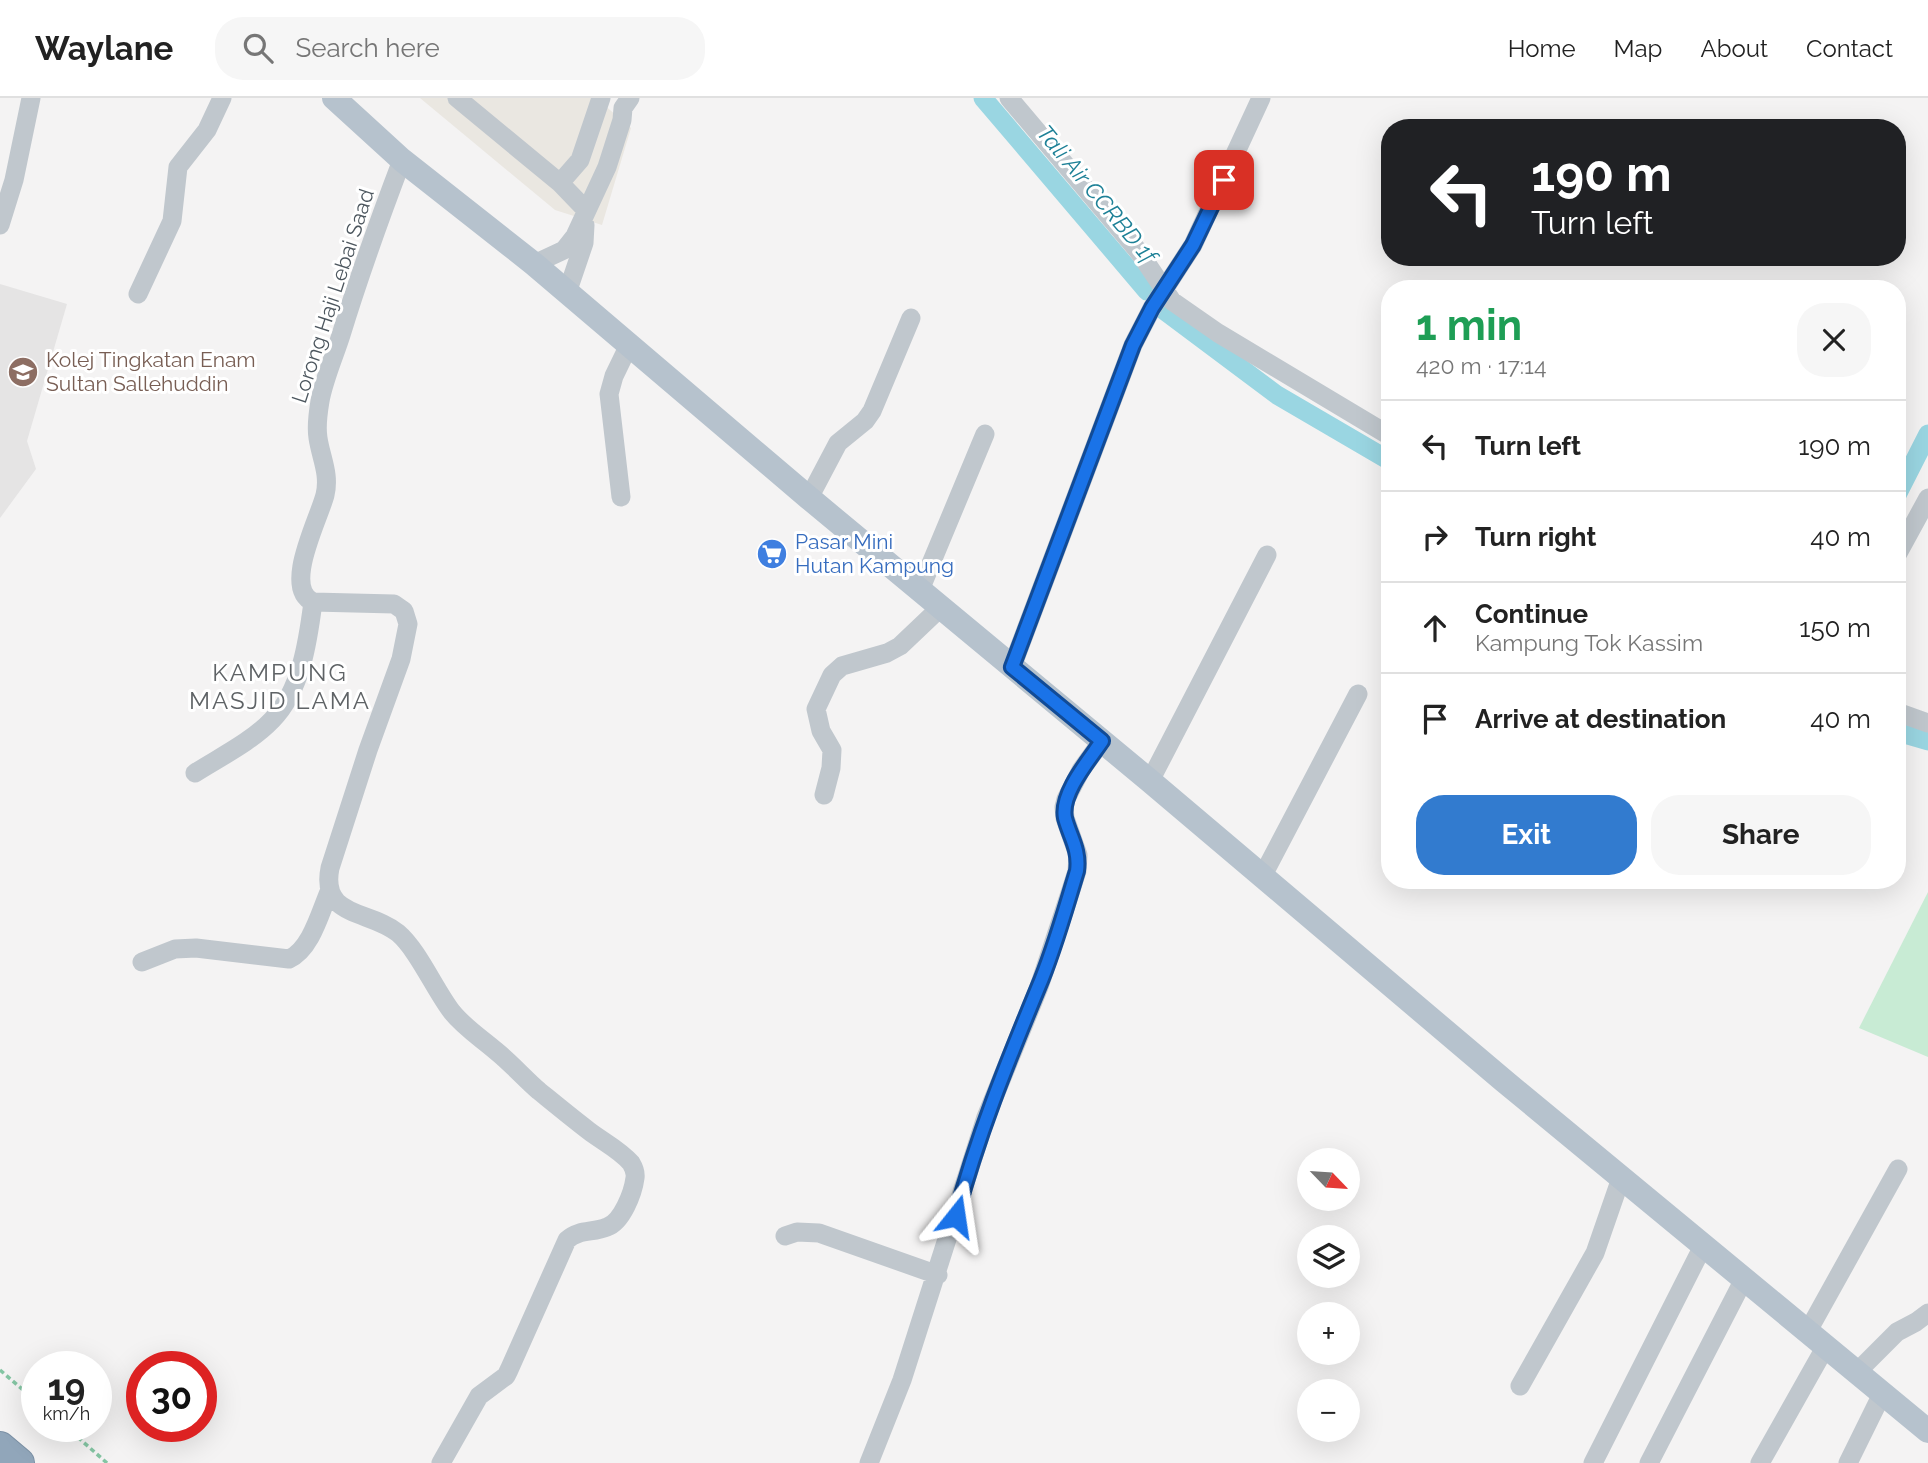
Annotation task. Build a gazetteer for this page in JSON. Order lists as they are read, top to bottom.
{
  "streets": {
    "street": ["Lorong Haji Lebai Saad"]
  },
  "districts": ["KAMPUNG MASJID LAMA"],
  "water": ["Tali Air CCRBD 1f"],
  "places": {
    "school or university": ["Kolej Tingkatan Enam Sultan Sallehuddin"],
    "supermarket": ["Pasar Mini Hutan Kampung"]
  },
  "north": "bottom right",
  "page": {
    "header": "Waylane",
    "search": "Search here",
    "nav": [
      "Home",
      "Map",
      "About",
      "Contact"
    ],
    "turn": ["190 m", "Turn left"],
    "heading": ["1 min", "420 m · 17:14"],
    "list": [
      {
        "name": "Turn left",
        "value": "190 m"
      },
      {
        "name": "Turn right",
        "value": "40 m"
      },
      {
        "name": "Continue",
        "note": "Kampung Tok Kassim",
        "value": "150 m"
      },
      {
        "name": "Arrive at destination",
        "value": "40 m"
      }
    ],
    "buttons": ["Exit", "Share"],
    "map_buttons": ["+", "−"],
    "speed": "19 km/h",
    "limit": "30"
  }
}
